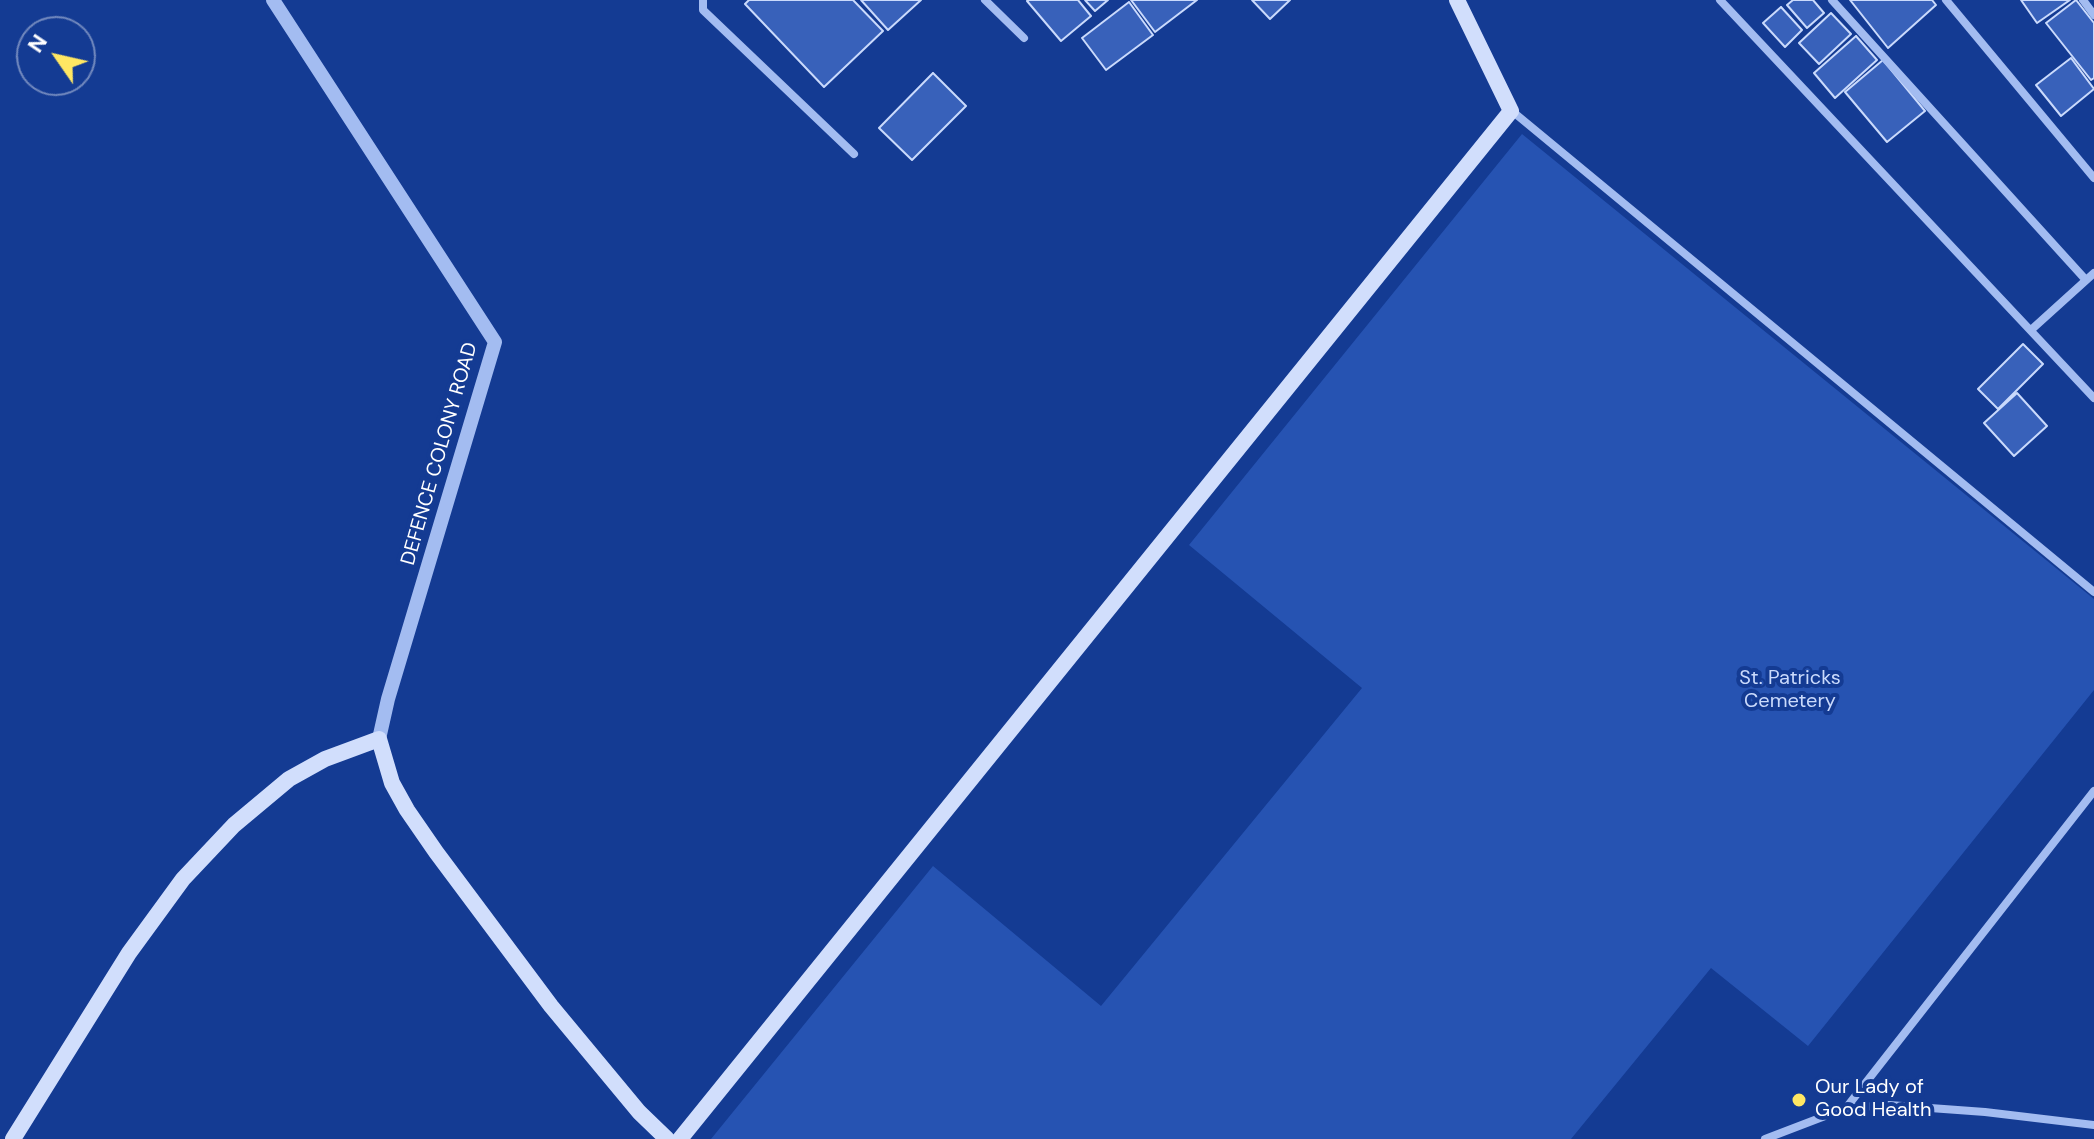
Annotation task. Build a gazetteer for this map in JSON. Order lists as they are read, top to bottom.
{
  "streets": {
    "street": ["DEFENCE COLONY ROAD"]
  },
  "parks": ["St. Patricks Cemetery"],
  "places": ["Our Lady of Good Health"],
  "north": "top left"
}
